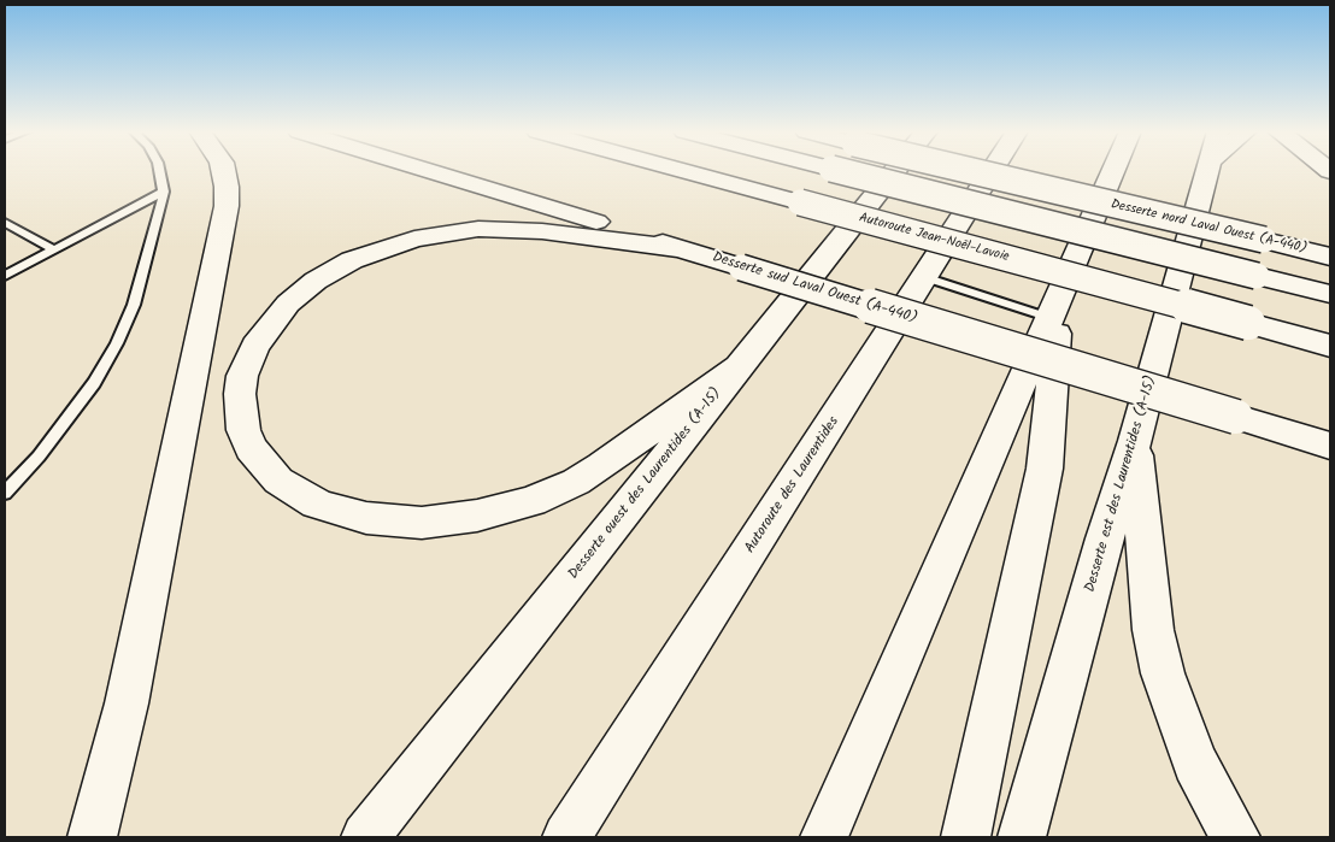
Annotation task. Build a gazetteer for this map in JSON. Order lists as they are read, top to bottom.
{
  "streets": {
    "main road": [
      "Desserte nord Laval Ouest (A-440)",
      "Autoroute Jean-Noël-Lavoie",
      "Desserte sud Laval Ouest (A-440)",
      "Desserte ouest des Laurentides (A-15)",
      "Desserte est des Laurentides (A-15)",
      "Autoroute des Laurentides"
    ]
  }
}
